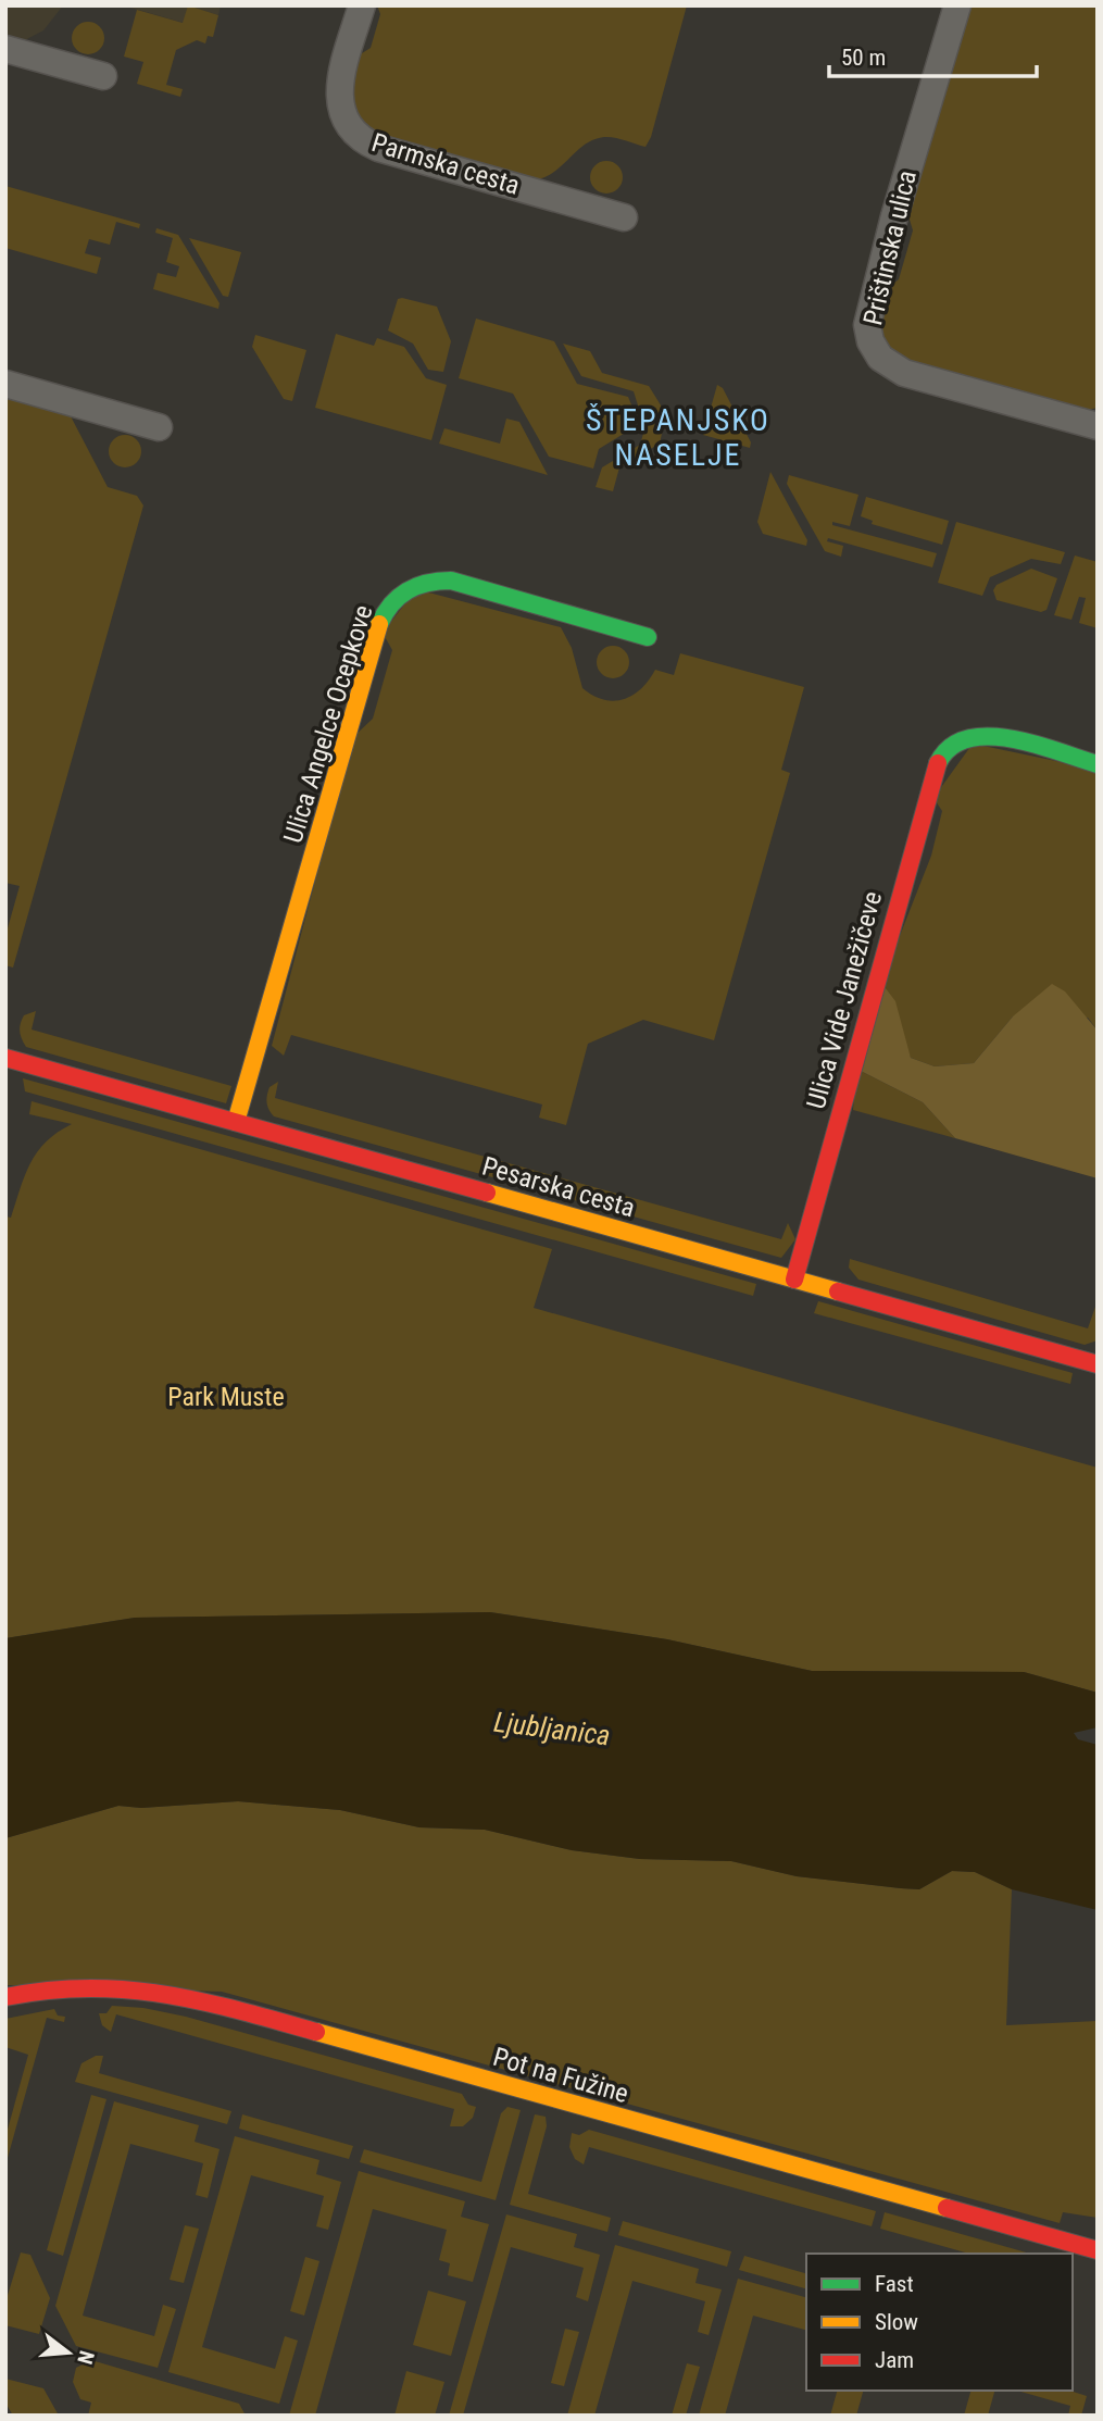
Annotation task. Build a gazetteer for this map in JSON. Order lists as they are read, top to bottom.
{
  "streets": {
    "street": [
      "Parmska cesta",
      "Prištinska ulica",
      "Ulica Angelce Ocepkove",
      "Ulica Vide Janežičeve",
      "Pesarska cesta",
      "Pot na Fužine"
    ]
  },
  "crossings": [
    ["Ulica Angelce Ocepkove", "Pesarska cesta"],
    ["Ulica Vide Janežičeve", "Pesarska cesta"]
  ],
  "districts": ["ŠTEPANJSKO NASELJE"],
  "water": ["Ljubljanica"],
  "parks": ["Park Muste"],
  "legend": ["Fast", "Slow", "Jam"],
  "scale_bar": "50 m",
  "north": "right"
}
